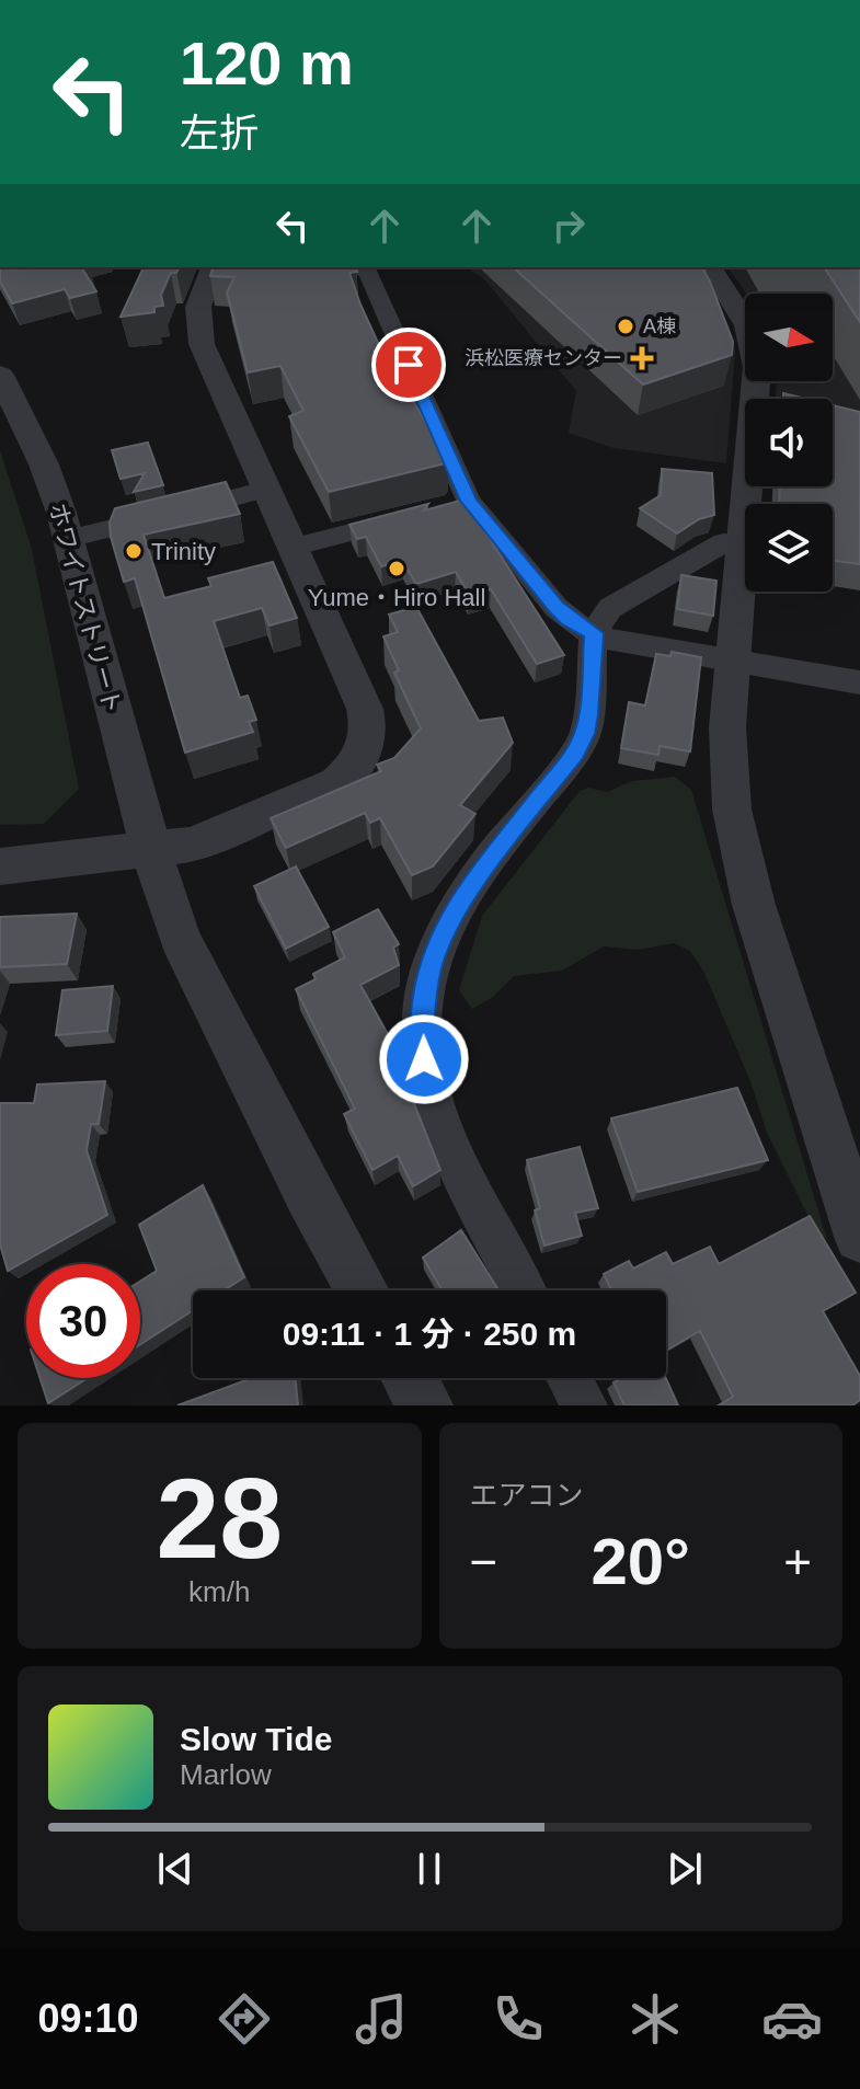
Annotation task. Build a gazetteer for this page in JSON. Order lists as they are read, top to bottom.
{
  "streets": {
    "street": ["ホワイトストリート"]
  },
  "places": {
    "other": ["A棟", "Trinity", "Yume・Hiro Hall"],
    "health": ["浜松医療センター"]
  },
  "north": "right",
  "page": {
    "turn": ["120 m", "左折"],
    "limit": "30",
    "trip": "09:11 · 1 分 · 250 m",
    "tile": [
      ["28", "km/h"],
      "エアコン"
    ],
    "heat": ["−", "20°", "+"],
    "song": ["Slow Tide", "Marlow"],
    "tabs": "09:10"
  }
}
